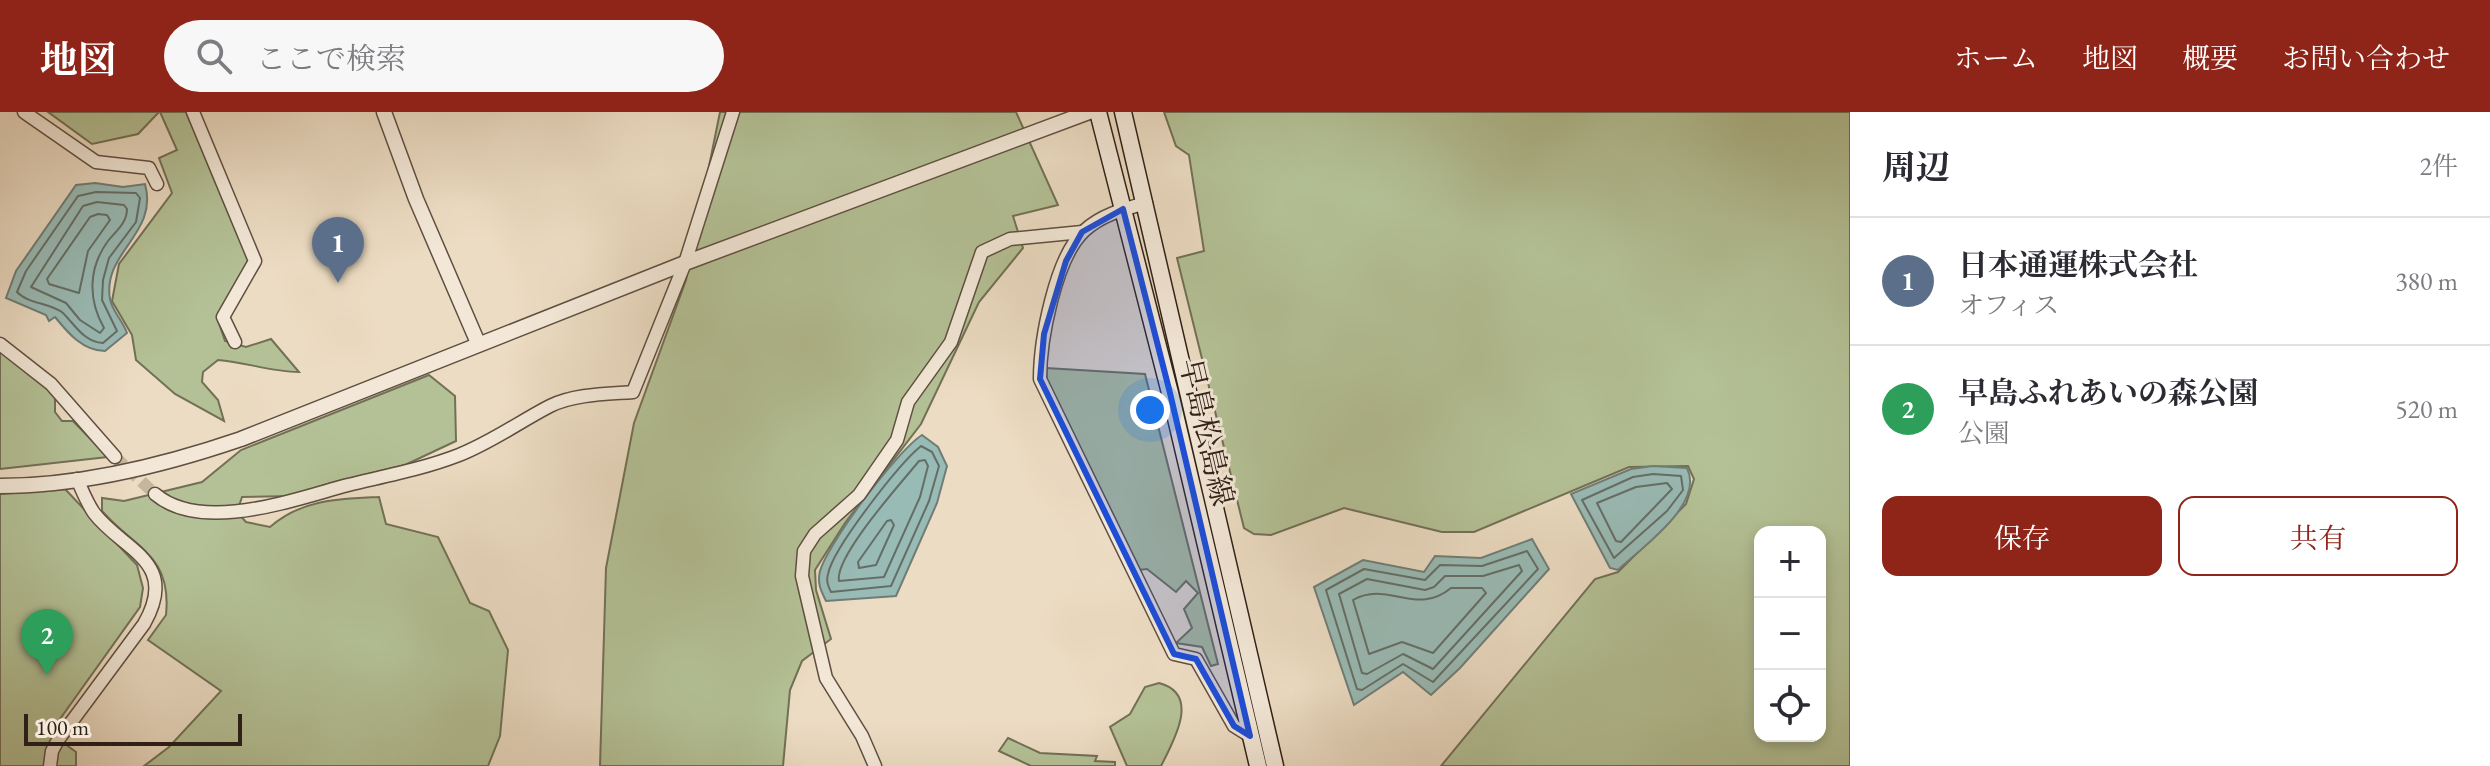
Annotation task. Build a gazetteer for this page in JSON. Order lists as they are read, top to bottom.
{
  "streets": {
    "main road": ["早島松島線"]
  },
  "scale_bar": "100 m",
  "page": {
    "header": "地図",
    "search": "ここで検索",
    "nav": [
      "ホーム",
      "地図",
      "概要",
      "お問い合わせ"
    ],
    "heading": ["周辺", "2件"],
    "list": [
      {
        "mark": "1",
        "name": "日本通運株式会社",
        "note": "オフィス",
        "value": "380 m"
      },
      {
        "mark": "2",
        "name": "早島ふれあいの森公園",
        "note": "公園",
        "value": "520 m"
      }
    ],
    "pins": ["1", "2"],
    "buttons": ["保存", "共有"],
    "map_buttons": ["+", "−"],
    "scale": "100 m"
  }
}
